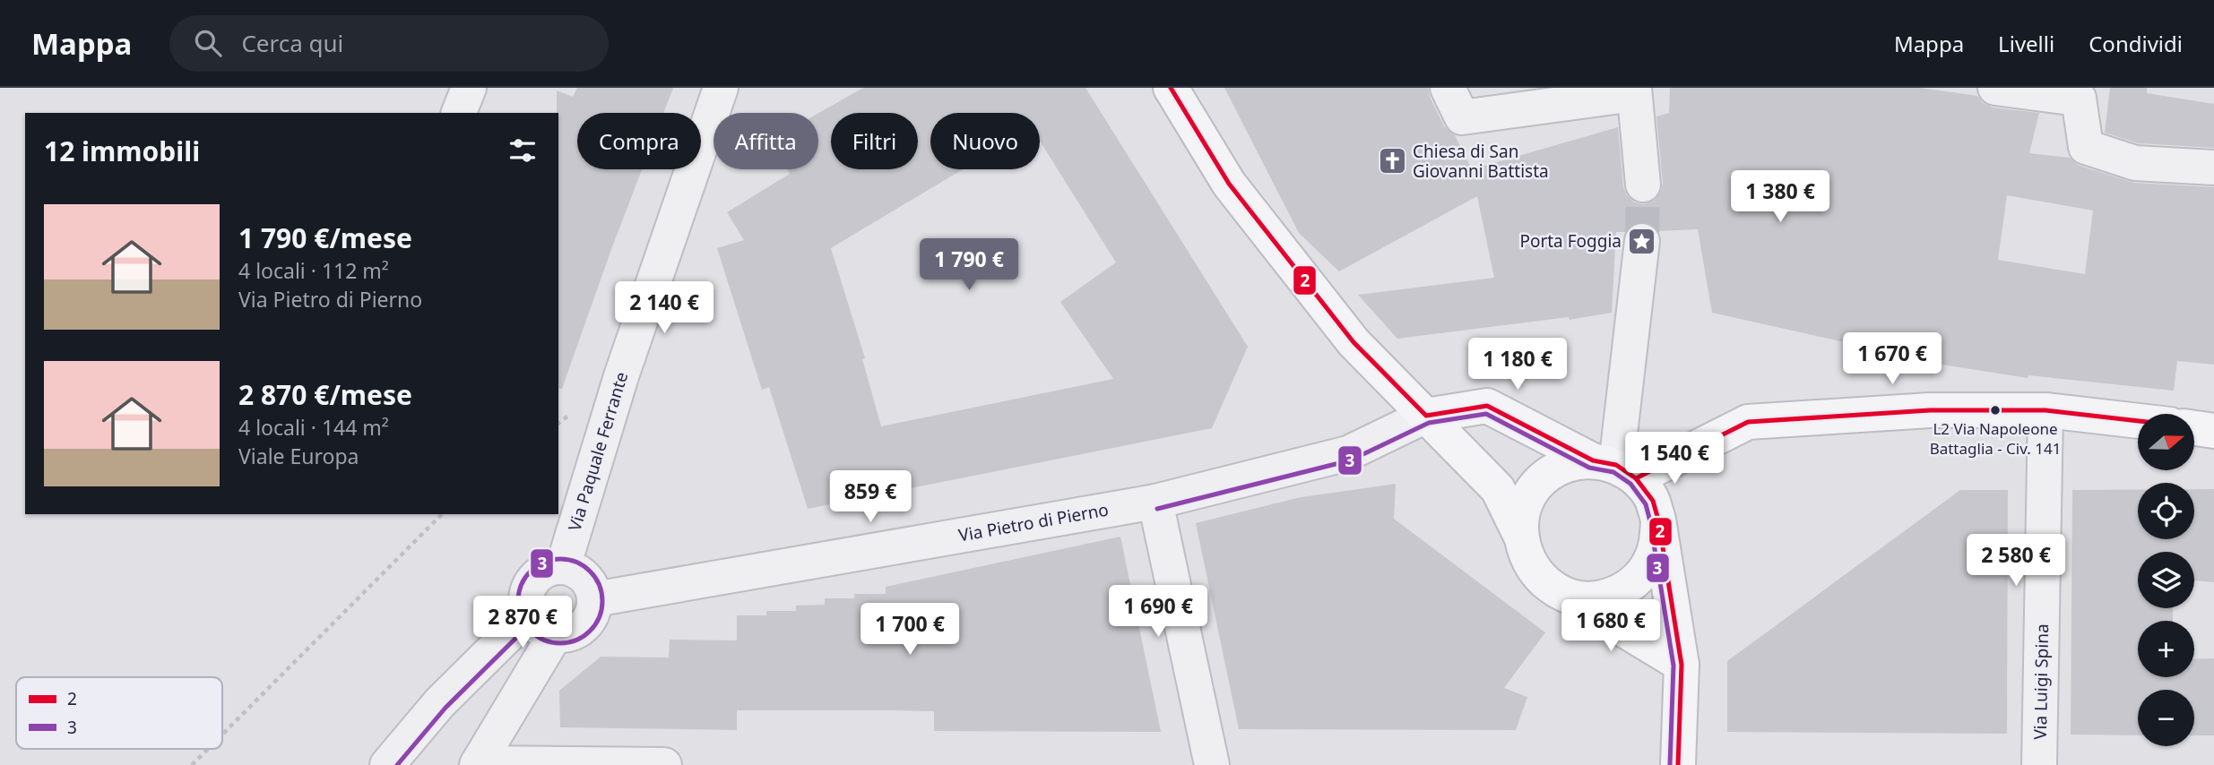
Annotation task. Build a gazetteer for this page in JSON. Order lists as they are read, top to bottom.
{
  "streets": {
    "street": ["Via Paquale Ferrante", "Via Pietro di Pierno", "Via Luigi Spina"]
  },
  "crossings": [
    ["Via Paquale Ferrante", "Via Pietro di Pierno"]
  ],
  "places": {
    "church": ["Chiesa di San Giovanni Battista"],
    "place": ["Porta Foggia"],
    "other": ["L2 Via Napoleone Battaglia - Civ. 141"]
  },
  "lines": ["transit line 2", "transit line 3"],
  "legend": ["2", "3"],
  "north": "right",
  "page": {
    "header": "Mappa",
    "search": "Cerca qui",
    "nav": ["Mappa", "Livelli", "Condividi"],
    "chip": [
      "Compra",
      "Affitta",
      "Filtri",
      "Nuovo"
    ],
    "heading": "12 immobili",
    "price": [
      "1 380 €",
      "1 790 €",
      "2 140 €",
      "1 670 €",
      "1 180 €",
      "1 540 €",
      "859 €",
      "2 580 €",
      "1 690 €",
      "2 870 €",
      "1 680 €",
      "1 700 €"
    ],
    "list": [
      {
        "name": "1 790 €/mese",
        "note": "4 locali · 112 m² · Via Pietro di Pierno"
      },
      {
        "name": "2 870 €/mese",
        "note": "4 locali · 144 m² · Viale Europa"
      }
    ],
    "map_buttons": ["+", "−"]
  }
}
